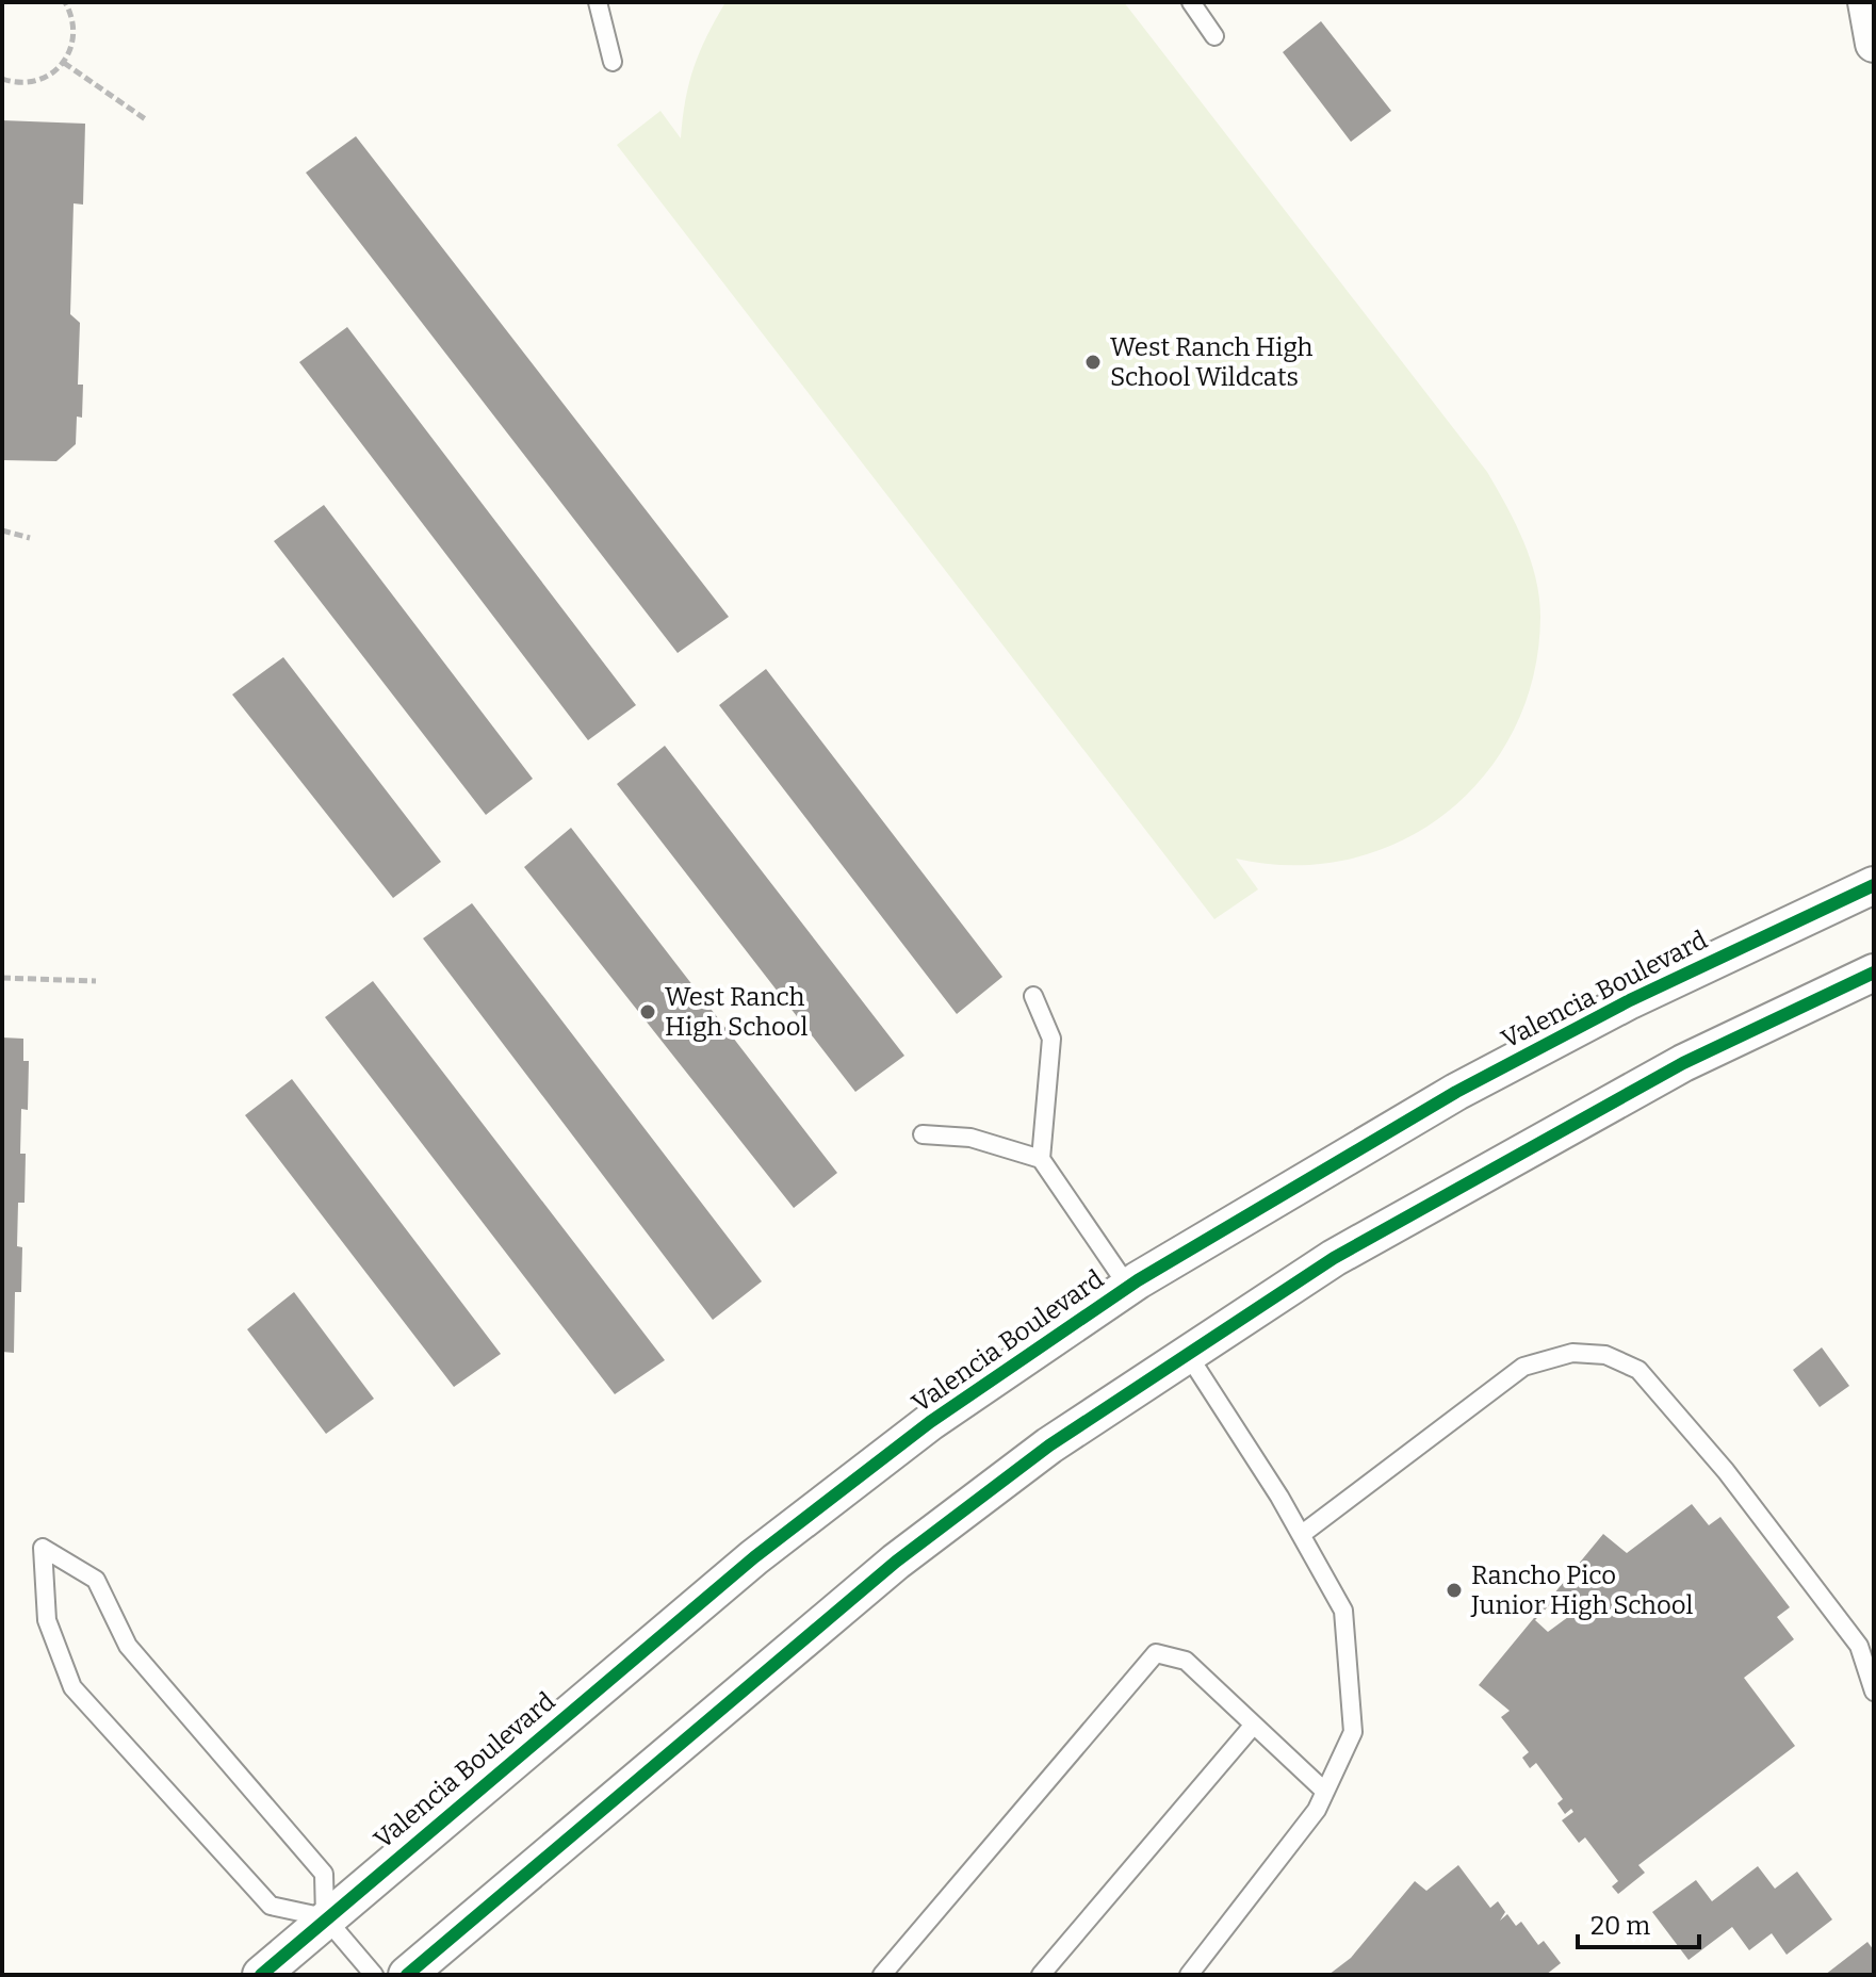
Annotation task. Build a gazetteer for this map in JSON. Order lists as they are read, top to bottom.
{
  "streets": {
    "street": ["Valencia Boulevard"]
  },
  "places": ["West Ranch High School Wildcats", "West Ranch High School", "Rancho Pico Junior High School"],
  "scale_bar": "20 m"
}
